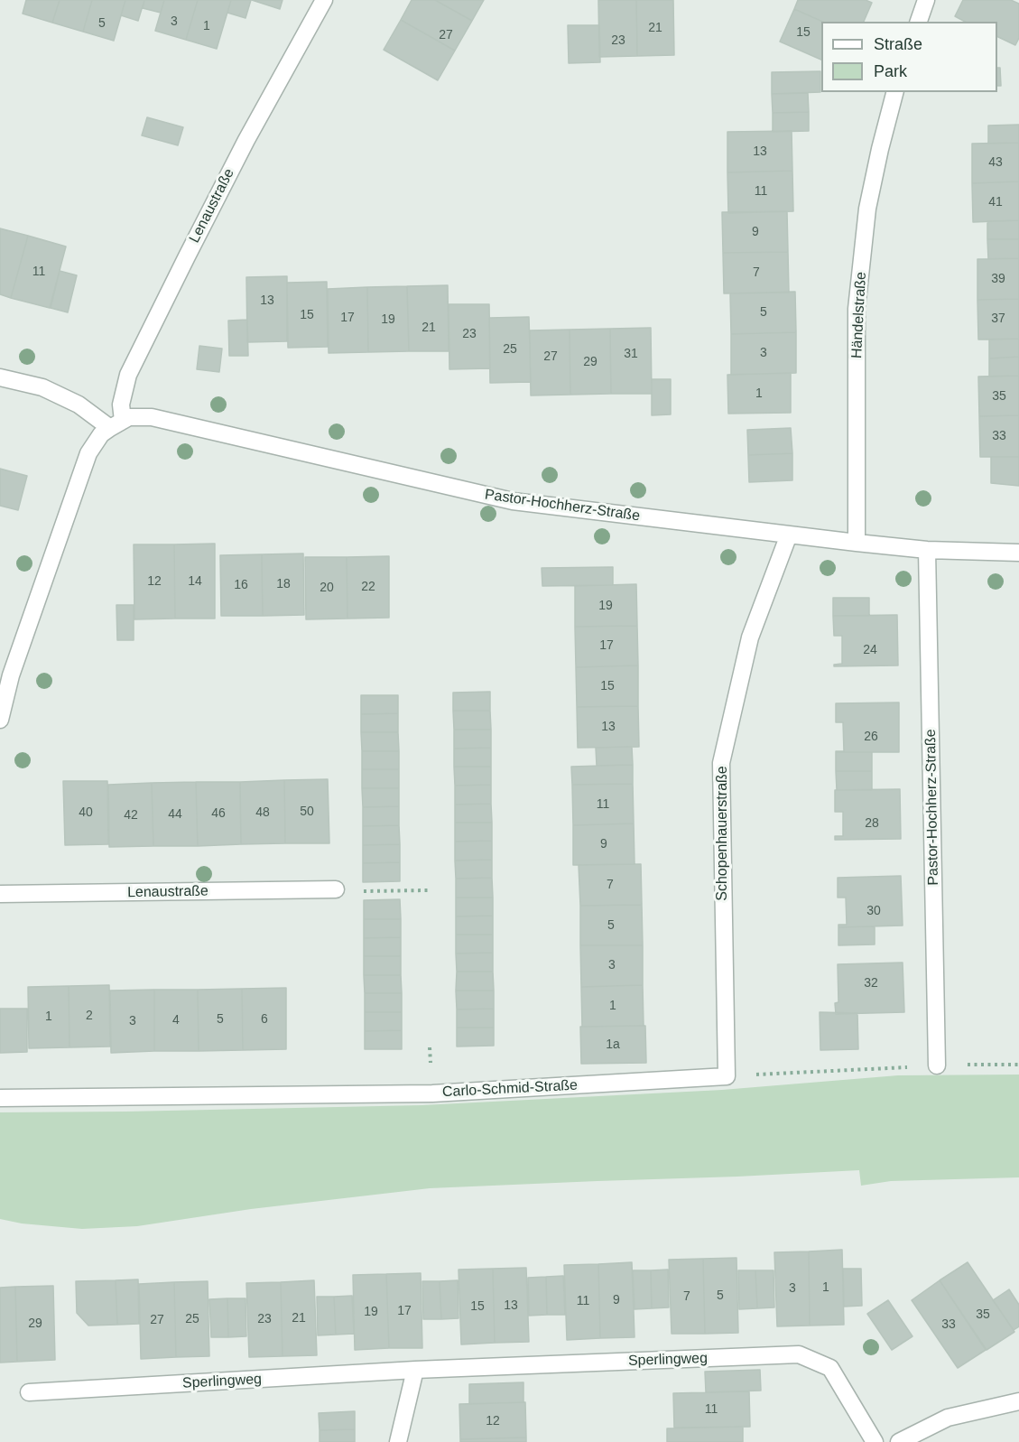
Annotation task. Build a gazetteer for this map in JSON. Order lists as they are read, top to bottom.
{
  "streets": {
    "street": [
      "Lenaustraße",
      "Händelstraße",
      "Pastor-Hochherz-Straße",
      "Schopenhauerstraße",
      "Carlo-Schmid-Straße",
      "Sperlingweg"
    ]
  },
  "crossings": [
    ["Lenaustraße", "Pastor-Hochherz-Straße"],
    ["Händelstraße", "Pastor-Hochherz-Straße"],
    ["Pastor-Hochherz-Straße", "Schopenhauerstraße"],
    ["Schopenhauerstraße", "Carlo-Schmid-Straße"]
  ],
  "house_numbers": [
    "3",
    "5",
    "1",
    "21",
    "15",
    "27",
    "23",
    "13",
    "43",
    "11",
    "41",
    "9",
    "11",
    "7",
    "39",
    "13",
    "5",
    "15",
    "17",
    "37",
    "19",
    "21",
    "23",
    "25",
    "3",
    "31",
    "27",
    "29",
    "1",
    "35",
    "33",
    "12",
    "14",
    "18",
    "16",
    "22",
    "20",
    "19",
    "17",
    "24",
    "15",
    "13",
    "26",
    "11",
    "50",
    "40",
    "48",
    "46",
    "44",
    "42",
    "28",
    "9",
    "7",
    "30",
    "5",
    "3",
    "32",
    "1",
    "2",
    "1",
    "5",
    "6",
    "4",
    "3",
    "1a",
    "1",
    "3",
    "5",
    "7",
    "9",
    "11",
    "13",
    "15",
    "17",
    "19",
    "35",
    "21",
    "25",
    "23",
    "27",
    "29",
    "33",
    "11",
    "12"
  ],
  "legend": ["Straße", "Park"]
}
